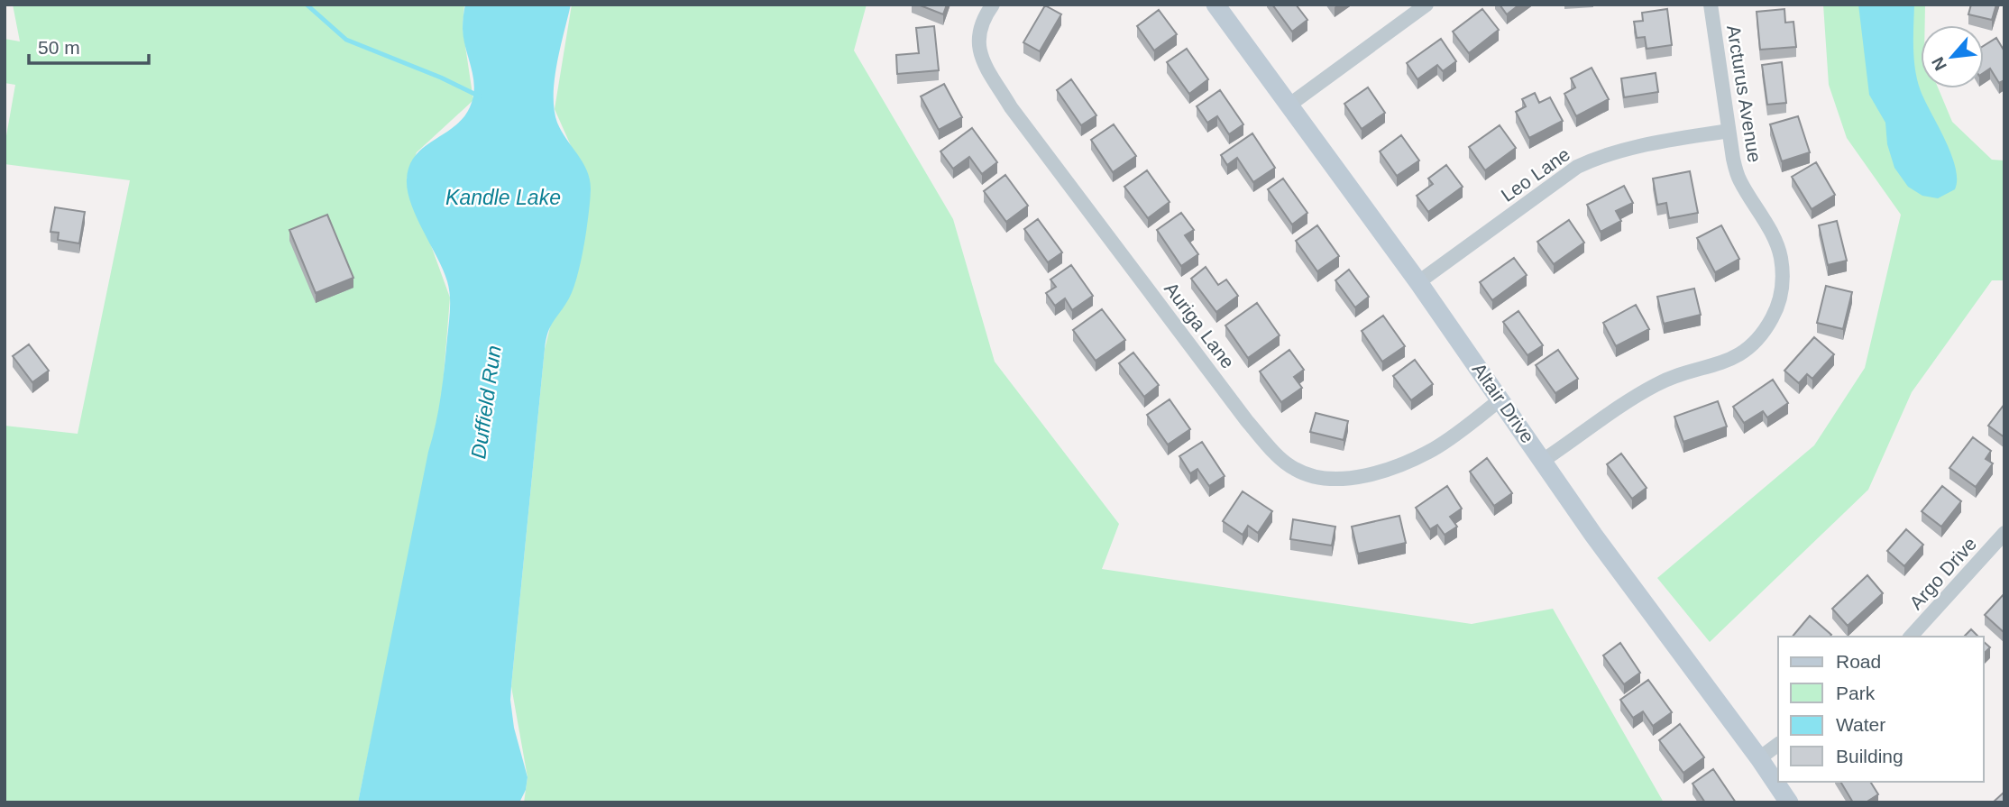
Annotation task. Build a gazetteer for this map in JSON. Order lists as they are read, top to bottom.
{
  "streets": {
    "street": [
      "Arcturus Avenue",
      "Leo Lane",
      "Auriga Lane",
      "Altair Drive",
      "Argo Drive"
    ]
  },
  "crossings": [
    ["Arcturus Avenue", "Leo Lane"],
    ["Arcturus Avenue", "Altair Drive"],
    ["Leo Lane", "Altair Drive"],
    ["Auriga Lane", "Altair Drive"]
  ],
  "water": ["Kandle Lake", "Duffield Run"],
  "legend": [
    "Road",
    "Park",
    "Water",
    "Building"
  ],
  "scale_bar": "50 m",
  "north": "bottom left"
}
